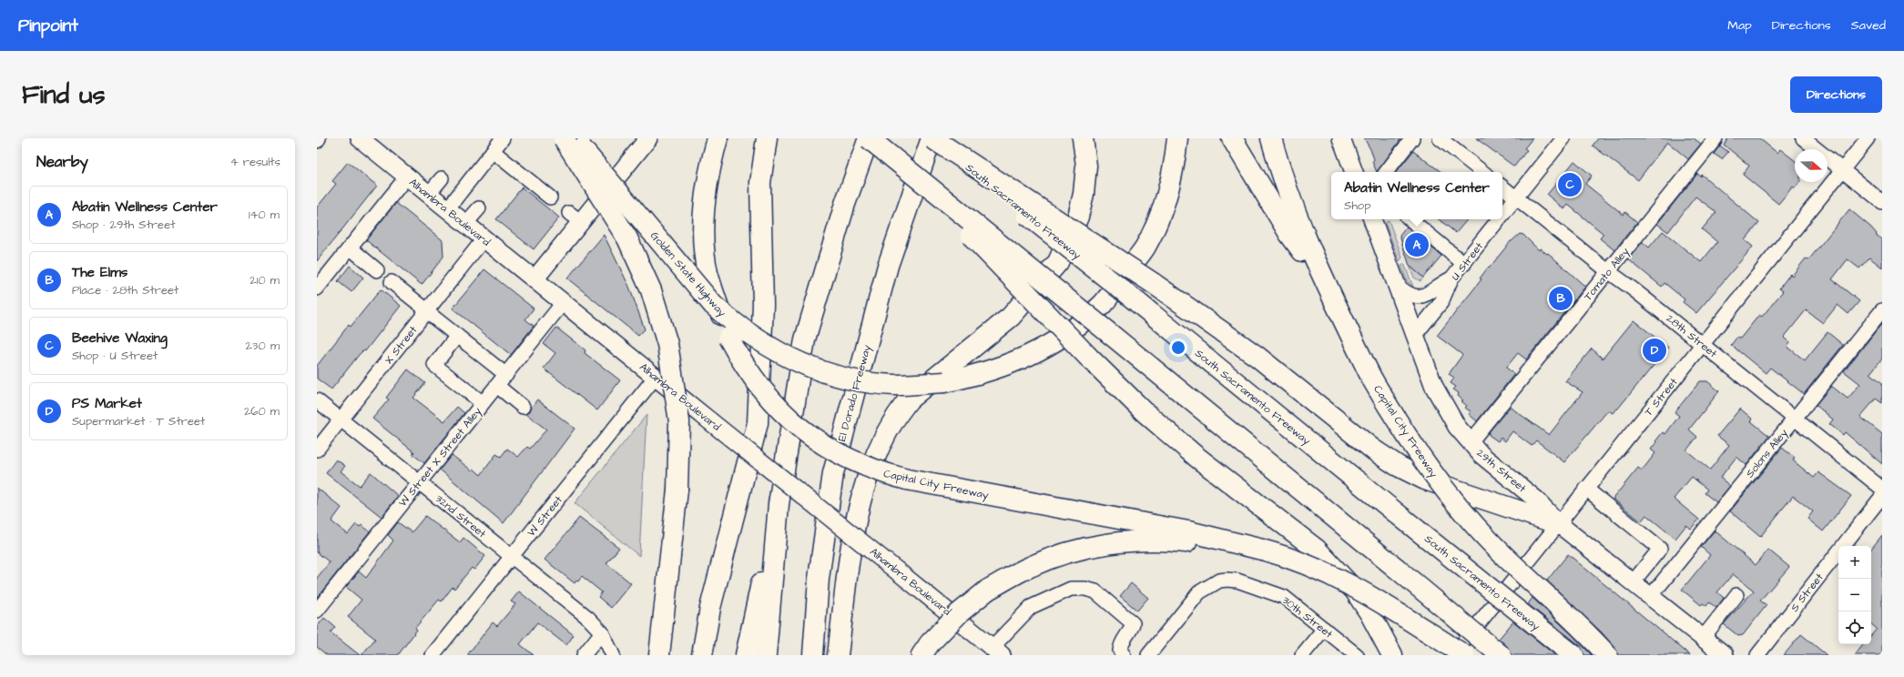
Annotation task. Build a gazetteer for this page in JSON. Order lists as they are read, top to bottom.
{
  "streets": {
    "highway": [
      "South Sacramento Freeway",
      "Golden State Highway",
      "El Dorado Freeway",
      "Capital City Freeway"
    ],
    "main road": ["Alhambra Boulevard", "29th Street"],
    "street": [
      "U Street",
      "Tomato Alley",
      "28th Street",
      "X Street",
      "T Street",
      "Solons Alley",
      "W Street X Street Alley",
      "32nd Street",
      "W Street",
      "S Street",
      "30th Street"
    ]
  },
  "crossings": [
    ["South Sacramento Freeway", "El Dorado Freeway"],
    ["Alhambra Boulevard", "X Street"],
    ["Alhambra Boulevard", "W Street X Street Alley"],
    ["Alhambra Boulevard", "W Street"],
    ["U Street", "28th Street"],
    ["U Street", "29th Street"],
    ["Tomato Alley", "28th Street"],
    ["Tomato Alley", "29th Street"],
    ["28th Street", "T Street"],
    ["28th Street", "Solons Alley"],
    ["X Street", "32nd Street"],
    ["T Street", "29th Street"],
    ["Solons Alley", "29th Street"],
    ["W Street X Street Alley", "32nd Street"],
    ["32nd Street", "W Street"]
  ],
  "north": "right",
  "page": {
    "header": "Pinpoint",
    "nav": ["Map", "Directions", "Saved"],
    "buttons": "Directions",
    "title": "Find us",
    "heading": ["Nearby", "4 results"],
    "pins": [
      "C",
      "A",
      "B",
      "D"
    ],
    "popup": ["Abatin Wellness Center", "Shop"],
    "list": [
      {
        "mark": "A",
        "name": "Abatin Wellness Center",
        "note": "Shop · 29th Street",
        "value": "140 m"
      },
      {
        "mark": "B",
        "name": "The Elms",
        "note": "Place · 28th Street",
        "value": "210 m"
      },
      {
        "mark": "C",
        "name": "Beehive Waxing",
        "note": "Shop · U Street",
        "value": "230 m"
      },
      {
        "mark": "D",
        "name": "PS Market",
        "note": "Supermarket · T Street",
        "value": "260 m"
      }
    ],
    "map_buttons": ["+", "−"]
  }
}
